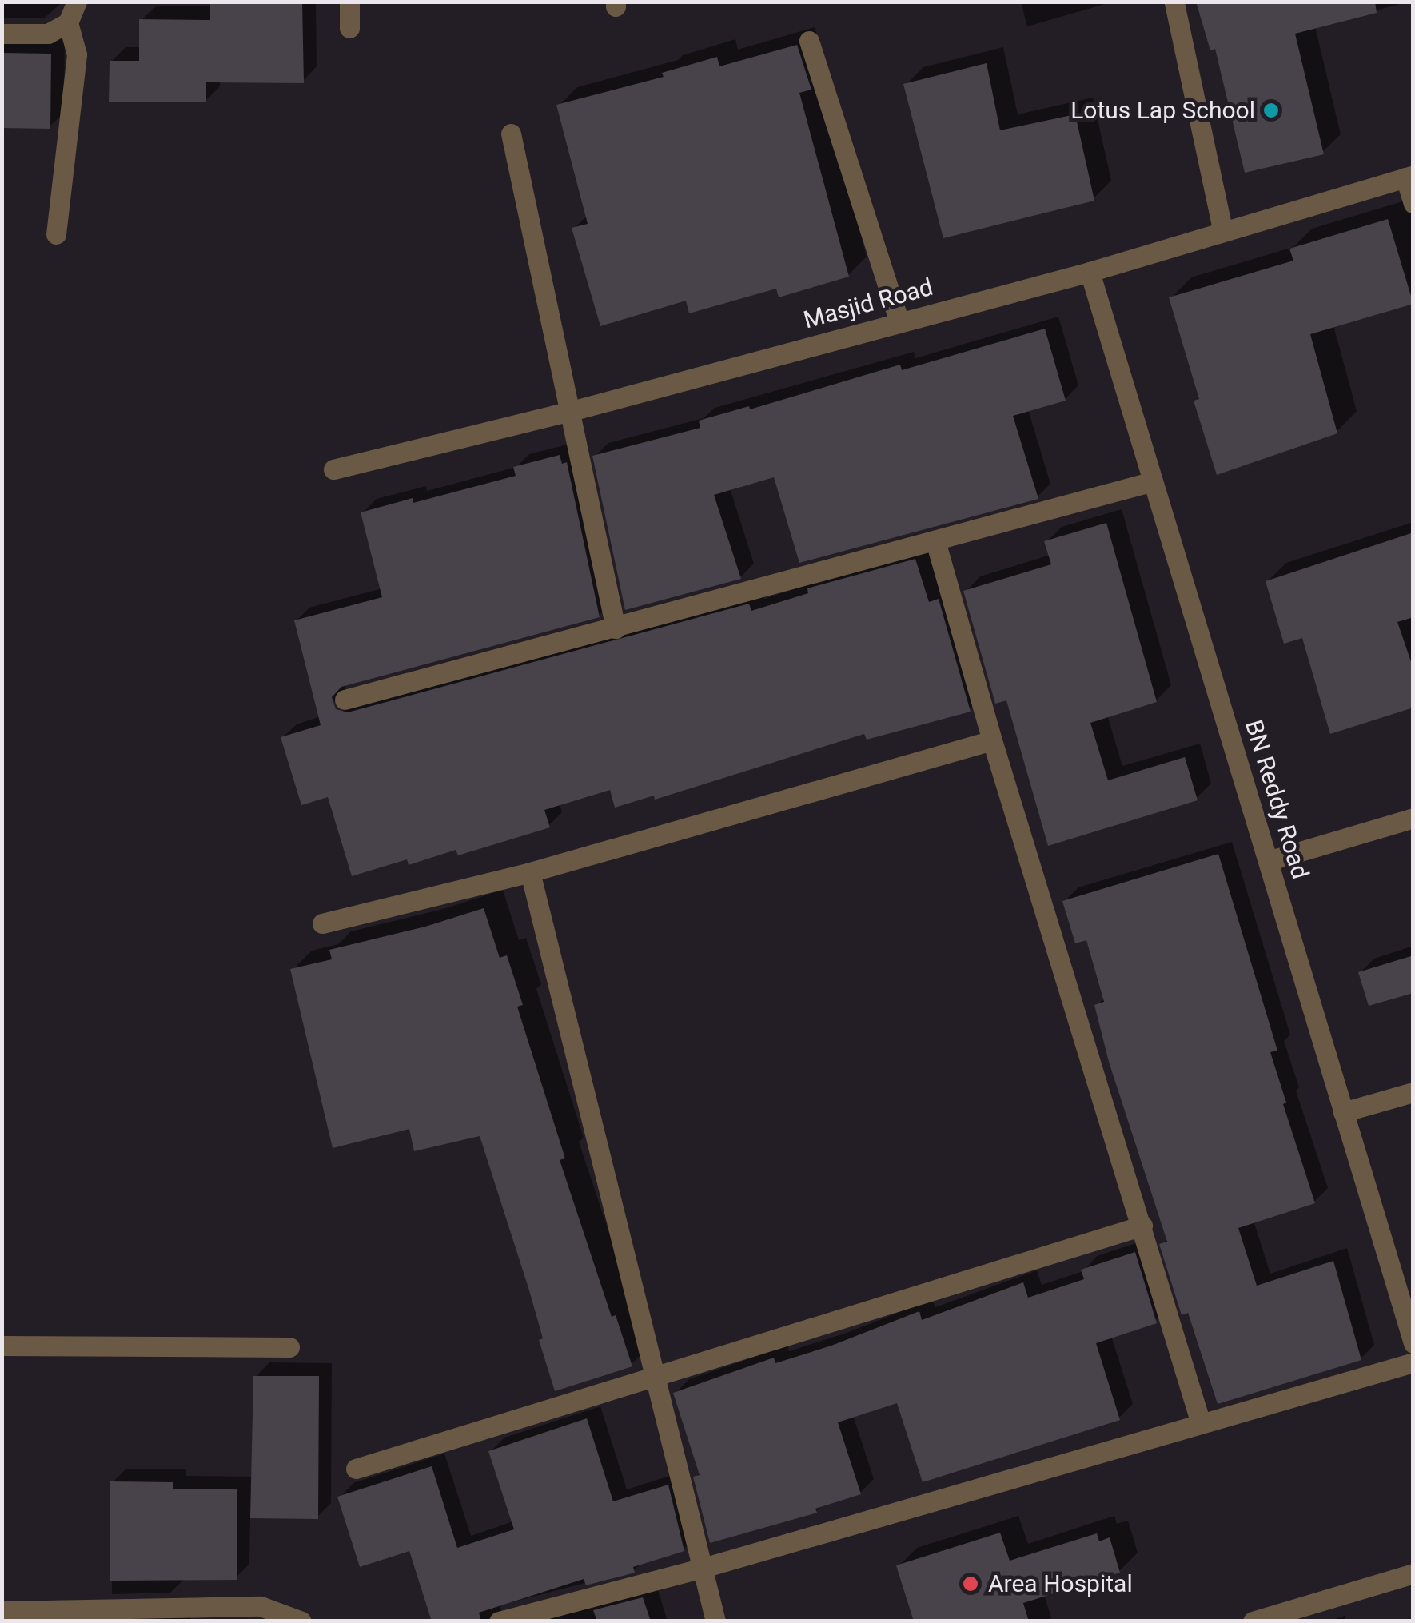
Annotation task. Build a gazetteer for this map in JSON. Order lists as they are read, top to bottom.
{
  "streets": {
    "street": ["Masjid Road", "BN Reddy Road"]
  },
  "crossings": [
    ["Masjid Road", "BN Reddy Road"]
  ],
  "places": ["Lotus Lap School", "Area Hospital"]
}
